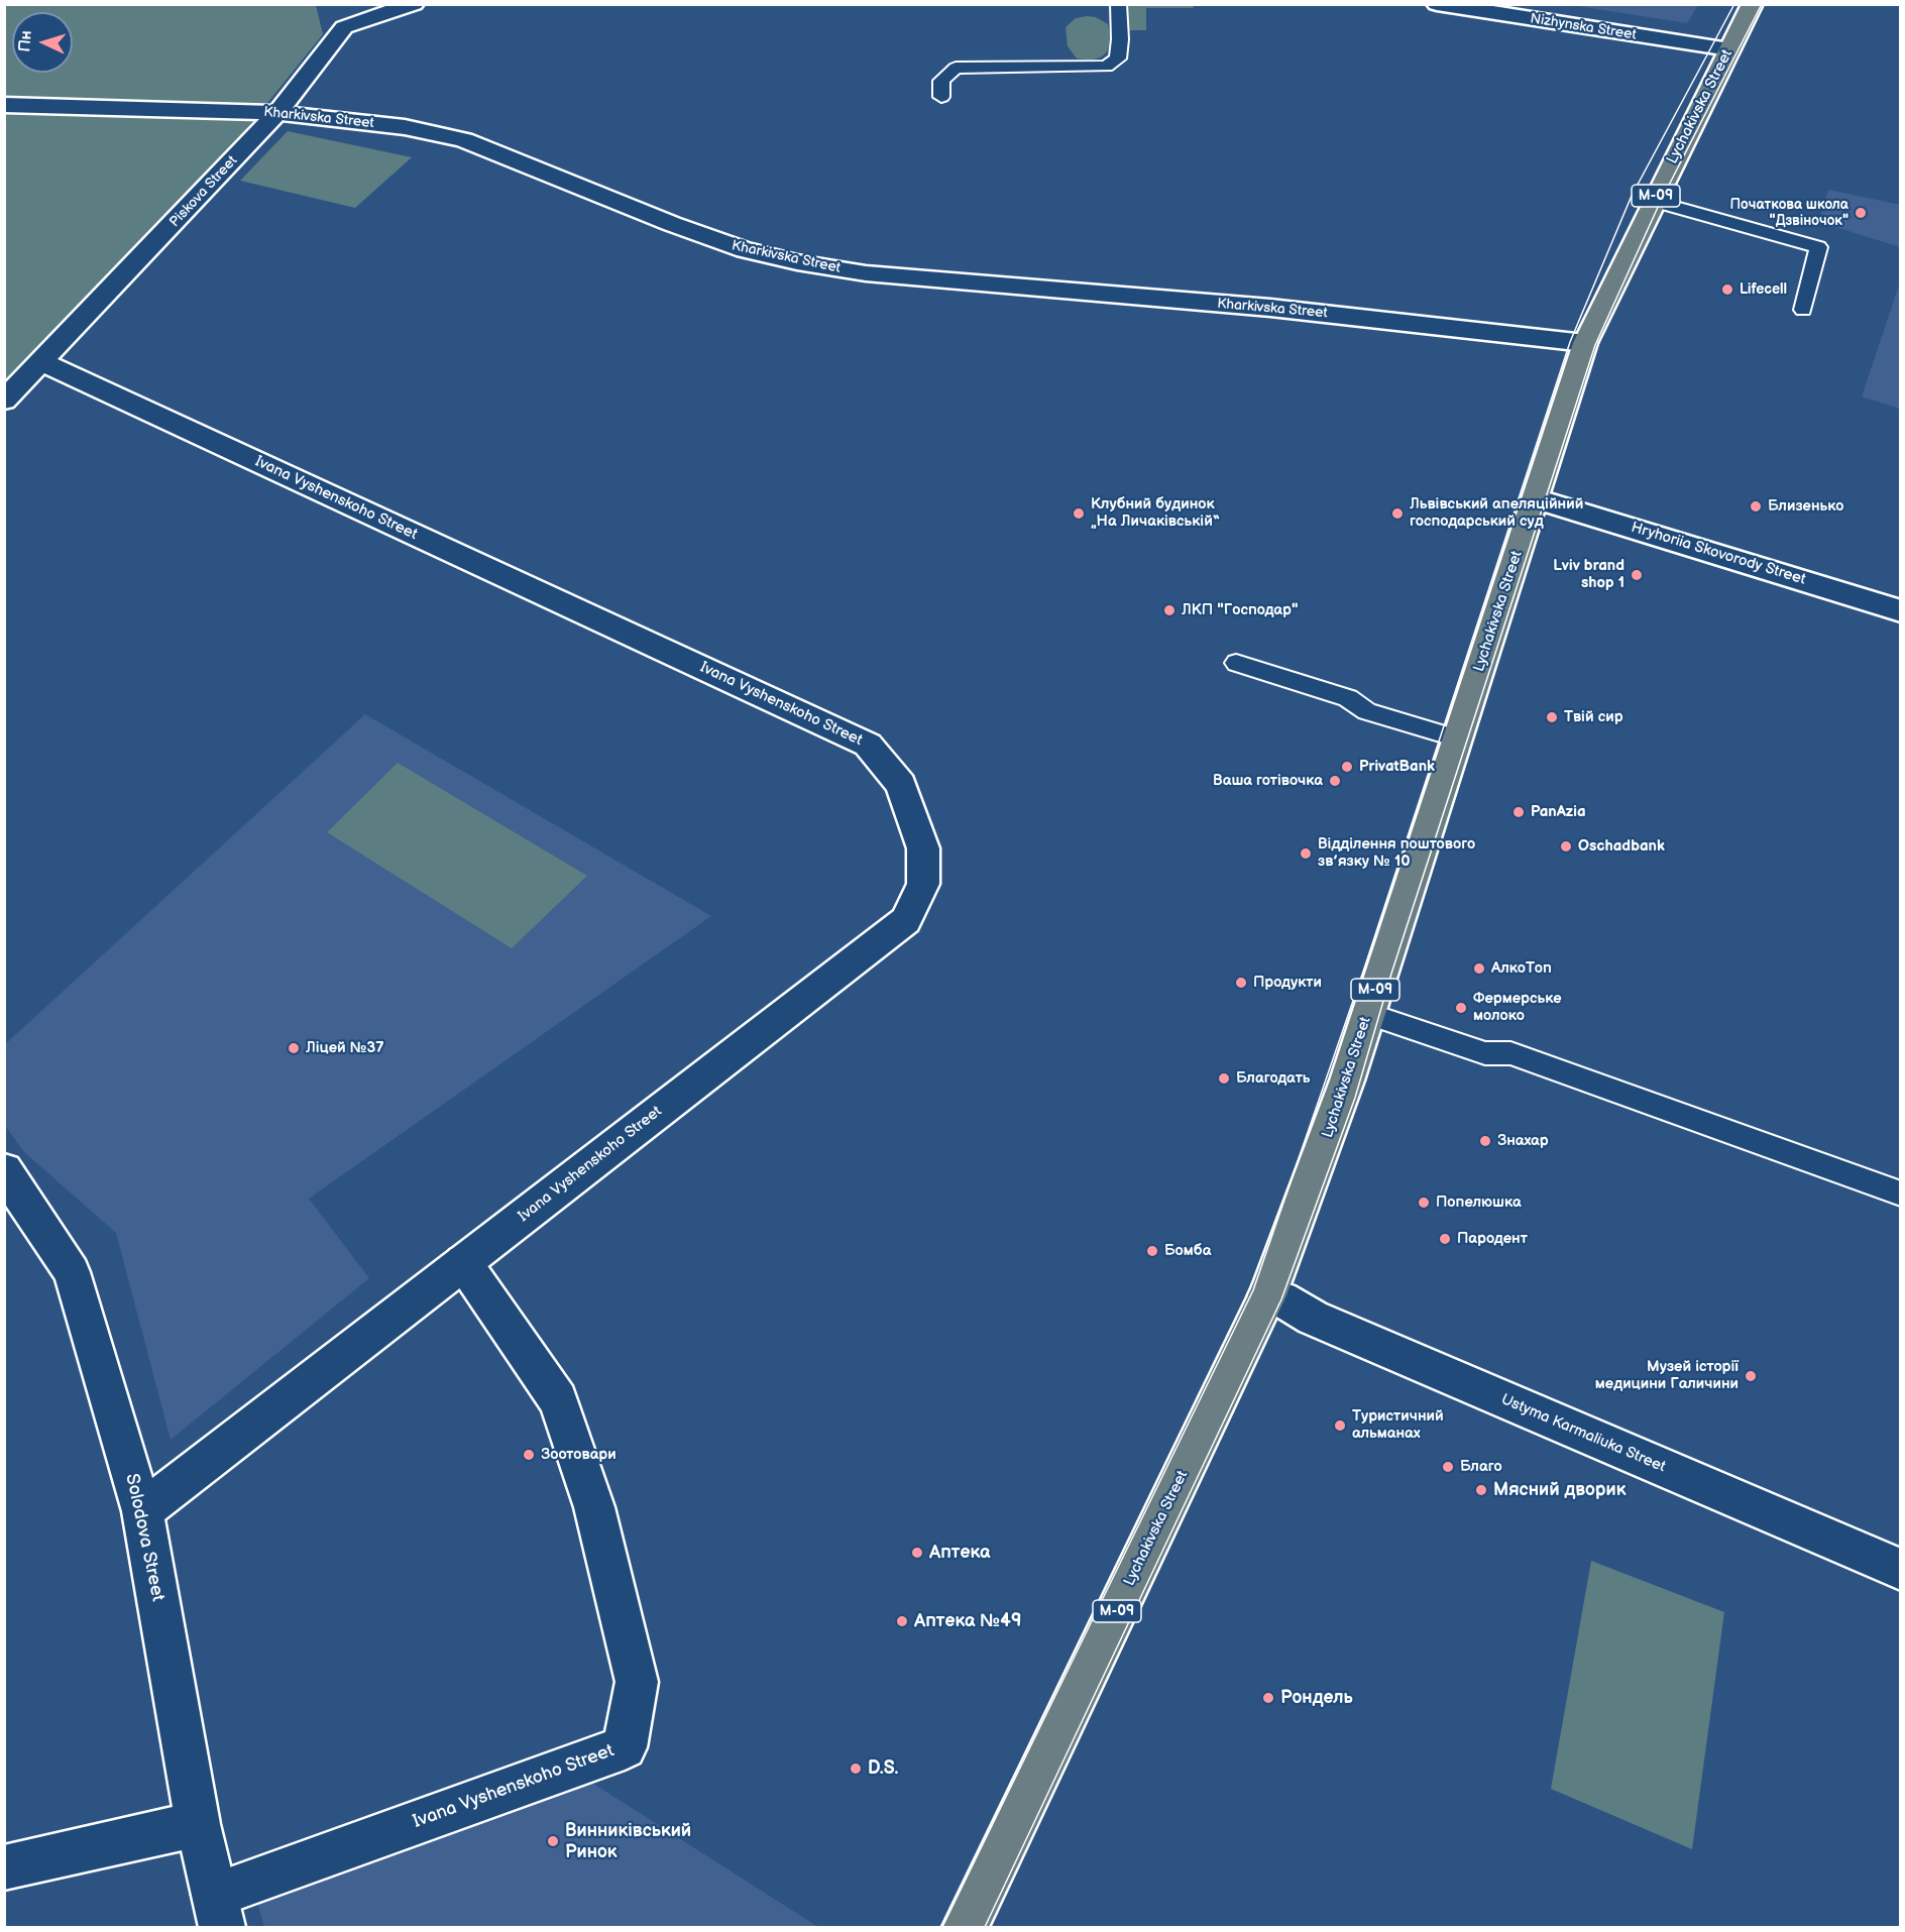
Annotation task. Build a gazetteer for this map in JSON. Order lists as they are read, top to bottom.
{
  "streets": {
    "main road": ["Lychakivska Street", "М-09"],
    "street": [
      "Nizhynska Street",
      "Kharkivska Street",
      "Piskova Street",
      "Ivana Vyshenskoho Street",
      "Hryhoriia Skovorody Street",
      "Ustyma Karmaliuka Street",
      "Solodova Street"
    ]
  },
  "crossings": [
    ["Nizhynska Street", "Lychakivska Street"],
    ["Lychakivska Street", "Kharkivska Street"],
    ["Lychakivska Street", "Hryhoriia Skovorody Street"],
    ["Lychakivska Street", "Ustyma Karmaliuka Street"],
    ["Kharkivska Street", "Piskova Street"],
    ["Piskova Street", "Ivana Vyshenskoho Street"],
    ["Ivana Vyshenskoho Street", "Solodova Street"]
  ],
  "places": [
    "Початкова школа \"Дзвіночок\"",
    "Lifecell",
    "Близенько",
    "Клубний будинок „На Личаківській“",
    "Львівський апеляційний господарський суд",
    "Lviv brand shop 1",
    "ЛКП \"Господар\"",
    "Твій сир",
    "PrivatBank",
    "Ваша готівочка",
    "PanAzia",
    "Oschadbank",
    "Відділення поштового зв’язку № 10",
    "АлкоТоп",
    "Продукти",
    "Фермерське молоко",
    "Ліцей №37",
    "Благодать",
    "Знахар",
    "Попелюшка",
    "Пародент",
    "Бомба",
    "Музей історії медицини Галичини",
    "Туристичний альманах",
    "Зоотовари",
    "Благо",
    "Мясний дворик",
    "Аптека",
    "Аптека №49",
    "Рондель",
    "D.S.",
    "Винниківський Ринок"
  ],
  "north": "left"
}
